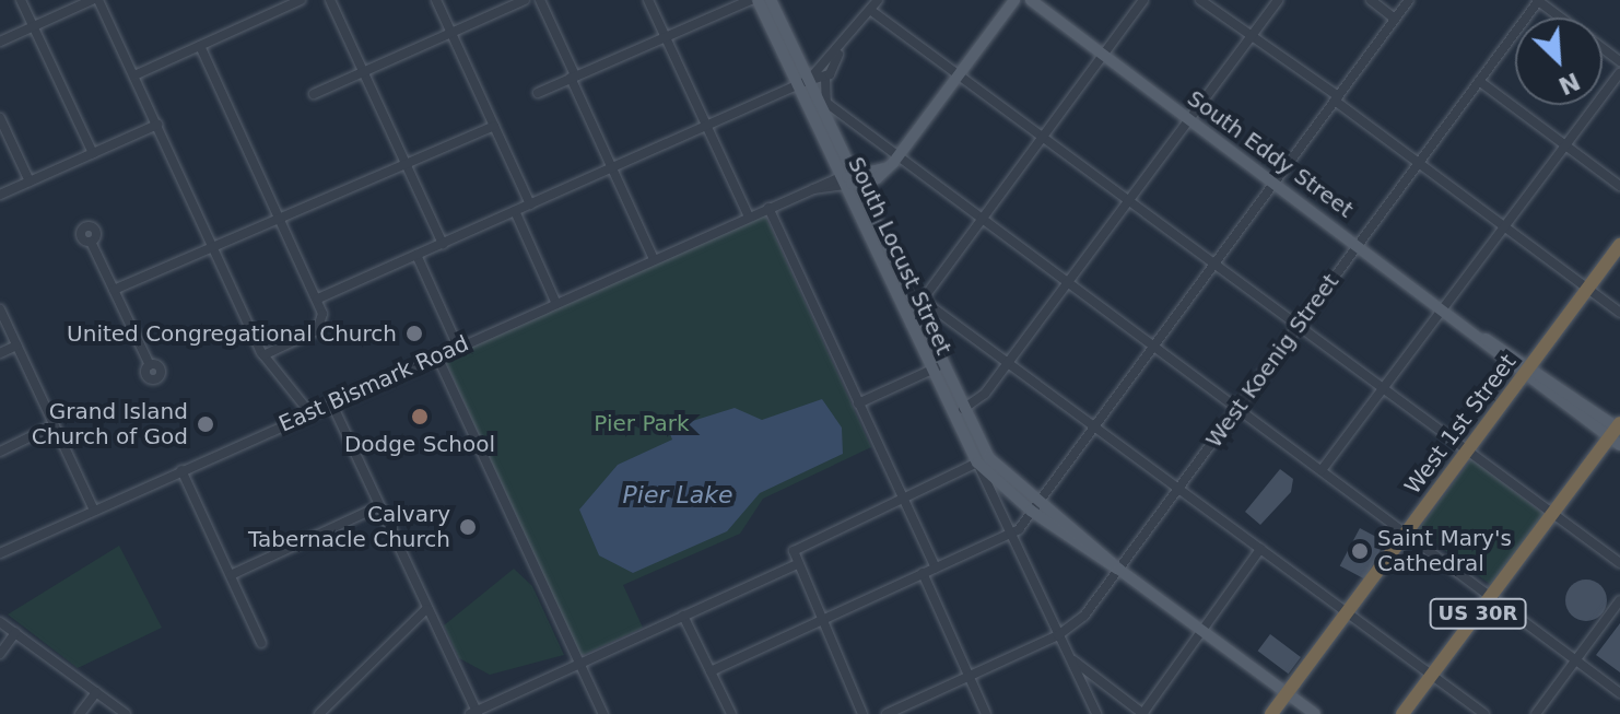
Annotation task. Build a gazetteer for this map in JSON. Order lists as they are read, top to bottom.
{
  "streets": {
    "highway": ["West 1st Street", "US 30R"],
    "main road": ["South Eddy Street", "South Locust Street"],
    "street": ["West Koenig Street", "East Bismark Road"]
  },
  "crossings": [
    ["South Eddy Street", "West Koenig Street"],
    ["South Eddy Street", "West 1st Street"],
    ["South Eddy Street", "US 30R"],
    ["South Locust Street", "West Koenig Street"],
    ["South Locust Street", "East Bismark Road"]
  ],
  "water": ["Pier Lake"],
  "parks": ["Pier Park"],
  "places": [
    "United Congregational Church",
    "Dodge School",
    "Grand Island Church of God",
    "Calvary Tabernacle Church",
    "Saint Mary's Cathedral"
  ],
  "north": "bottom right"
}
